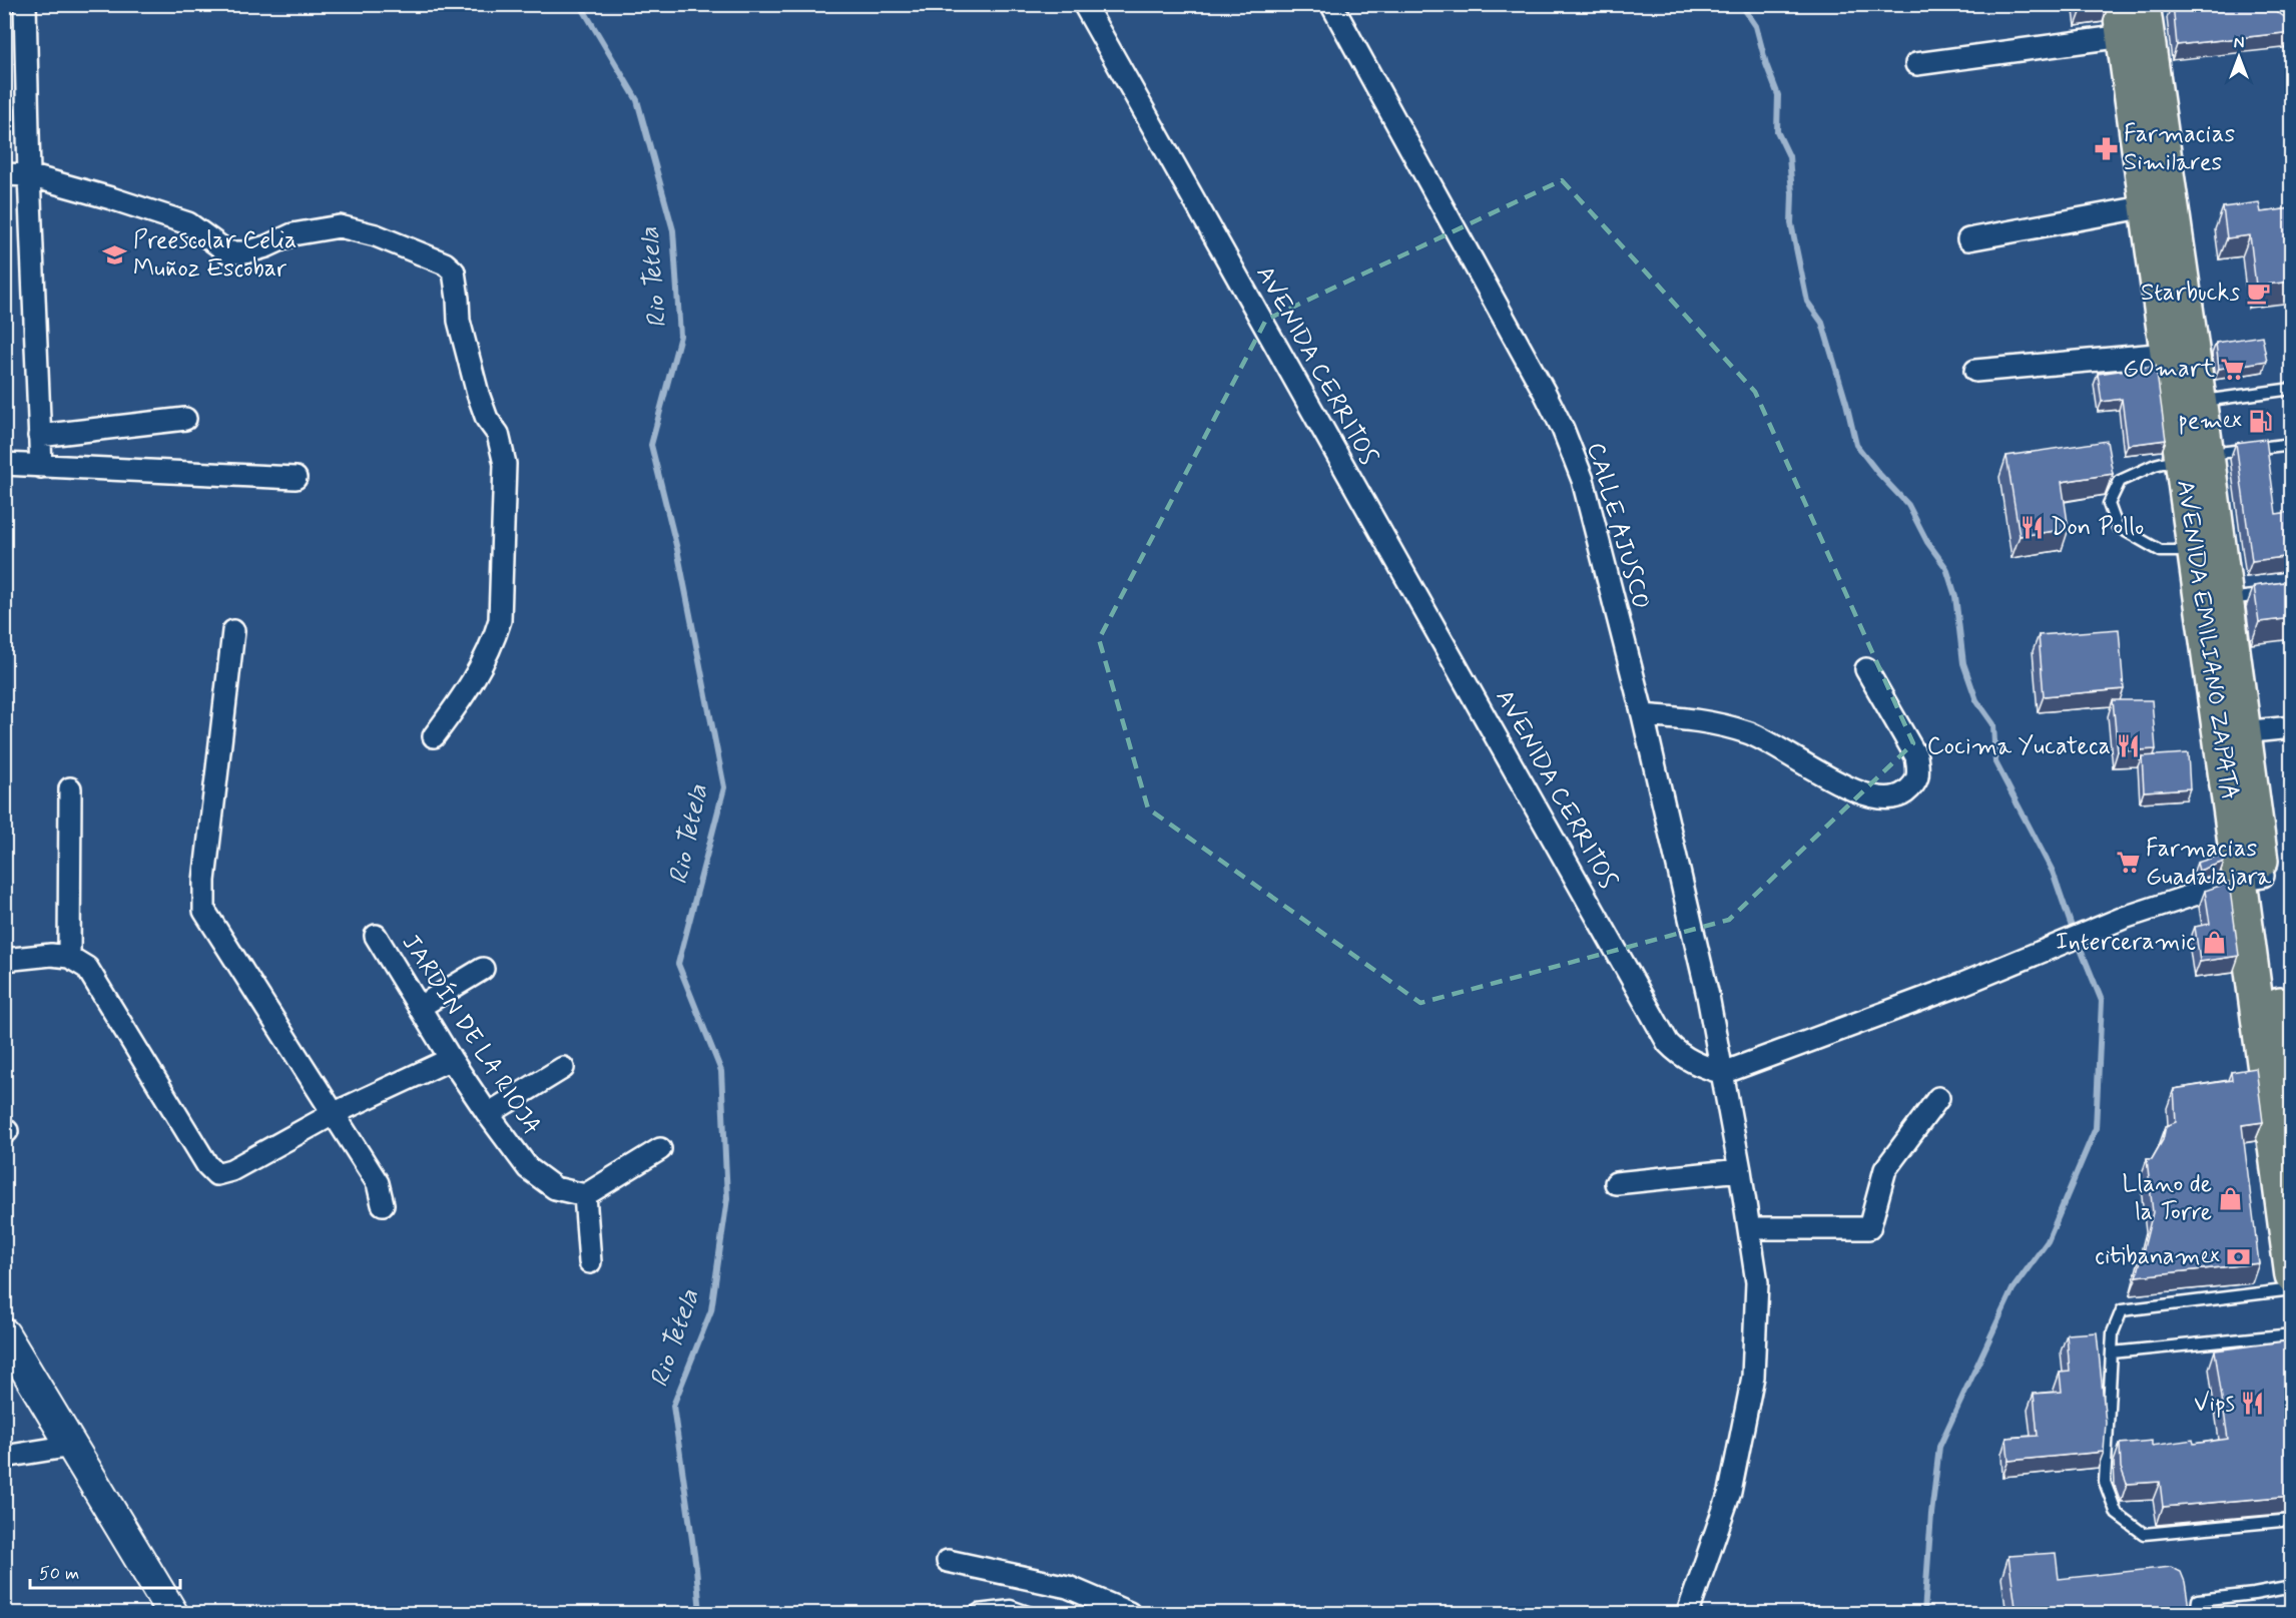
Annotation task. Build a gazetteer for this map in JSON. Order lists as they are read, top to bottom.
{
  "streets": {
    "main road": ["AVENIDA EMILIANO ZAPATA"],
    "street": ["AVENIDA CERRITOS", "CALLE AJUSCO", "JARDÍN DE LA RIOJA"]
  },
  "crossings": [
    ["AVENIDA CERRITOS", "CALLE AJUSCO"]
  ],
  "water": ["Rio Tetela"],
  "places": {
    "pharmacy": ["Farmacias Similares"],
    "school or university": ["Preescolar Celia Muñoz Escobar"],
    "cafe": ["Starbucks"],
    "supermarket": ["GOmart", "Farmacias Guadalajara"],
    "fuel station": ["pemex"],
    "restaurant": ["Don Pollo", "Cocima Yucateca", "Vips"],
    "shop": ["Interceramic", "Llano de la Torre"],
    "bank": ["citibanamex"]
  },
  "scale_bar": "50 m",
  "north": "top"
}
